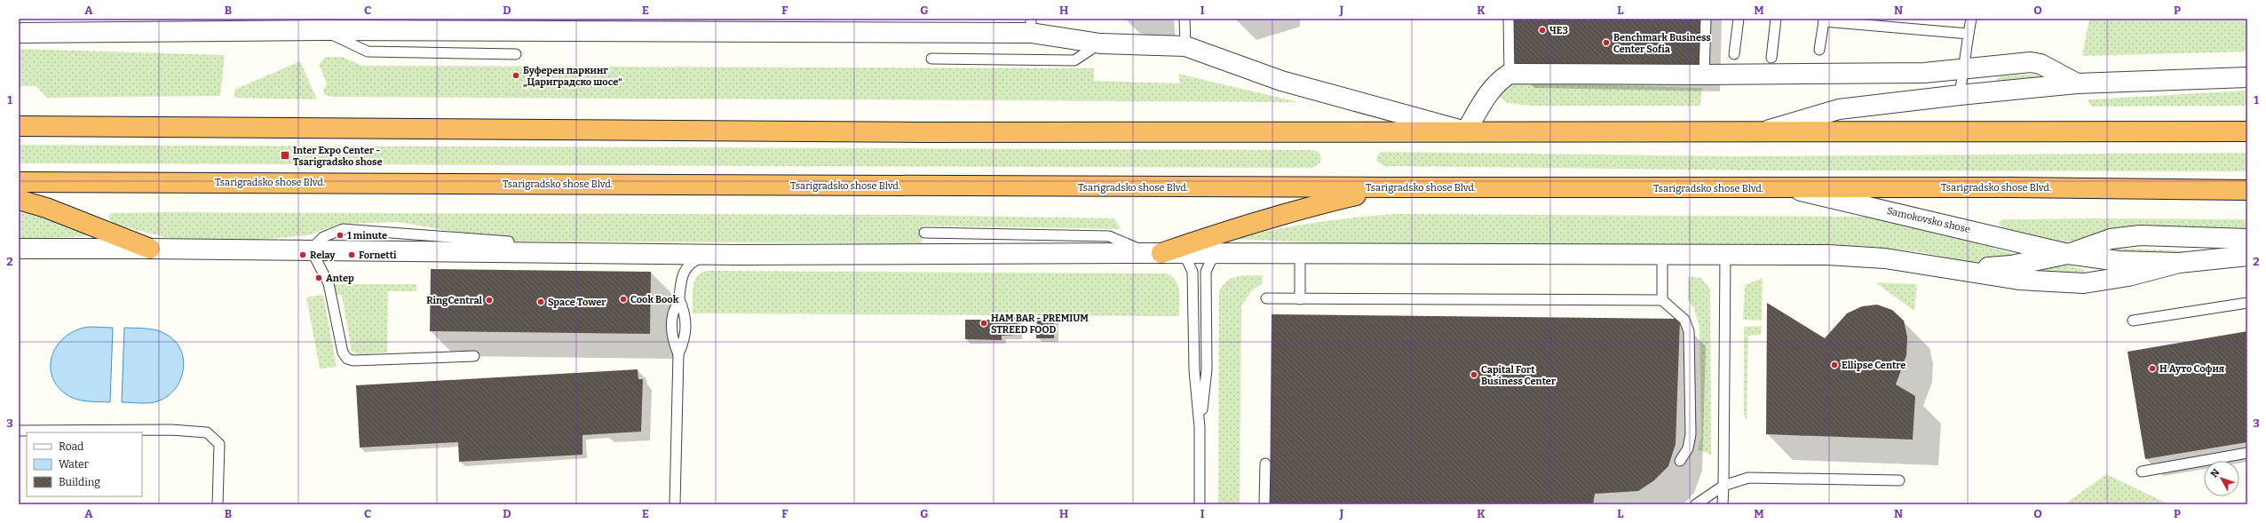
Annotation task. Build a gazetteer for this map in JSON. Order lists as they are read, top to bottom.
{
  "streets": {
    "highway": ["Tsarigradsko shose Blvd."],
    "street": ["Samokovsko shose"]
  },
  "crossings": [
    ["Tsarigradsko shose Blvd.", "Samokovsko shose"]
  ],
  "places": {
    "other": [
      "ЧЕЗ",
      "Benchmark Business Center Sofia",
      "Буферен паркинг „Цариградско шосе“",
      "1 minute",
      "Relay",
      "Fornetti",
      "Antep",
      "Cook Book",
      "RingCentral",
      "Space Tower",
      "HAM BAR - PREMIUM STREED FOOD",
      "Ellipse Centre",
      "Н Ауто София",
      "Capital Fort Business Center"
    ],
    "transit": ["Inter Expo Center - Tsarigradsko shose"]
  },
  "legend": ["Road", "Water", "Building"],
  "north": "top left",
  "grid": {
    "columns": [
      "A",
      "B",
      "C",
      "D",
      "E",
      "F",
      "G",
      "H",
      "I",
      "J",
      "K",
      "L",
      "M",
      "N",
      "O",
      "P"
    ],
    "rows": ["1", "2", "3"]
  }
}
